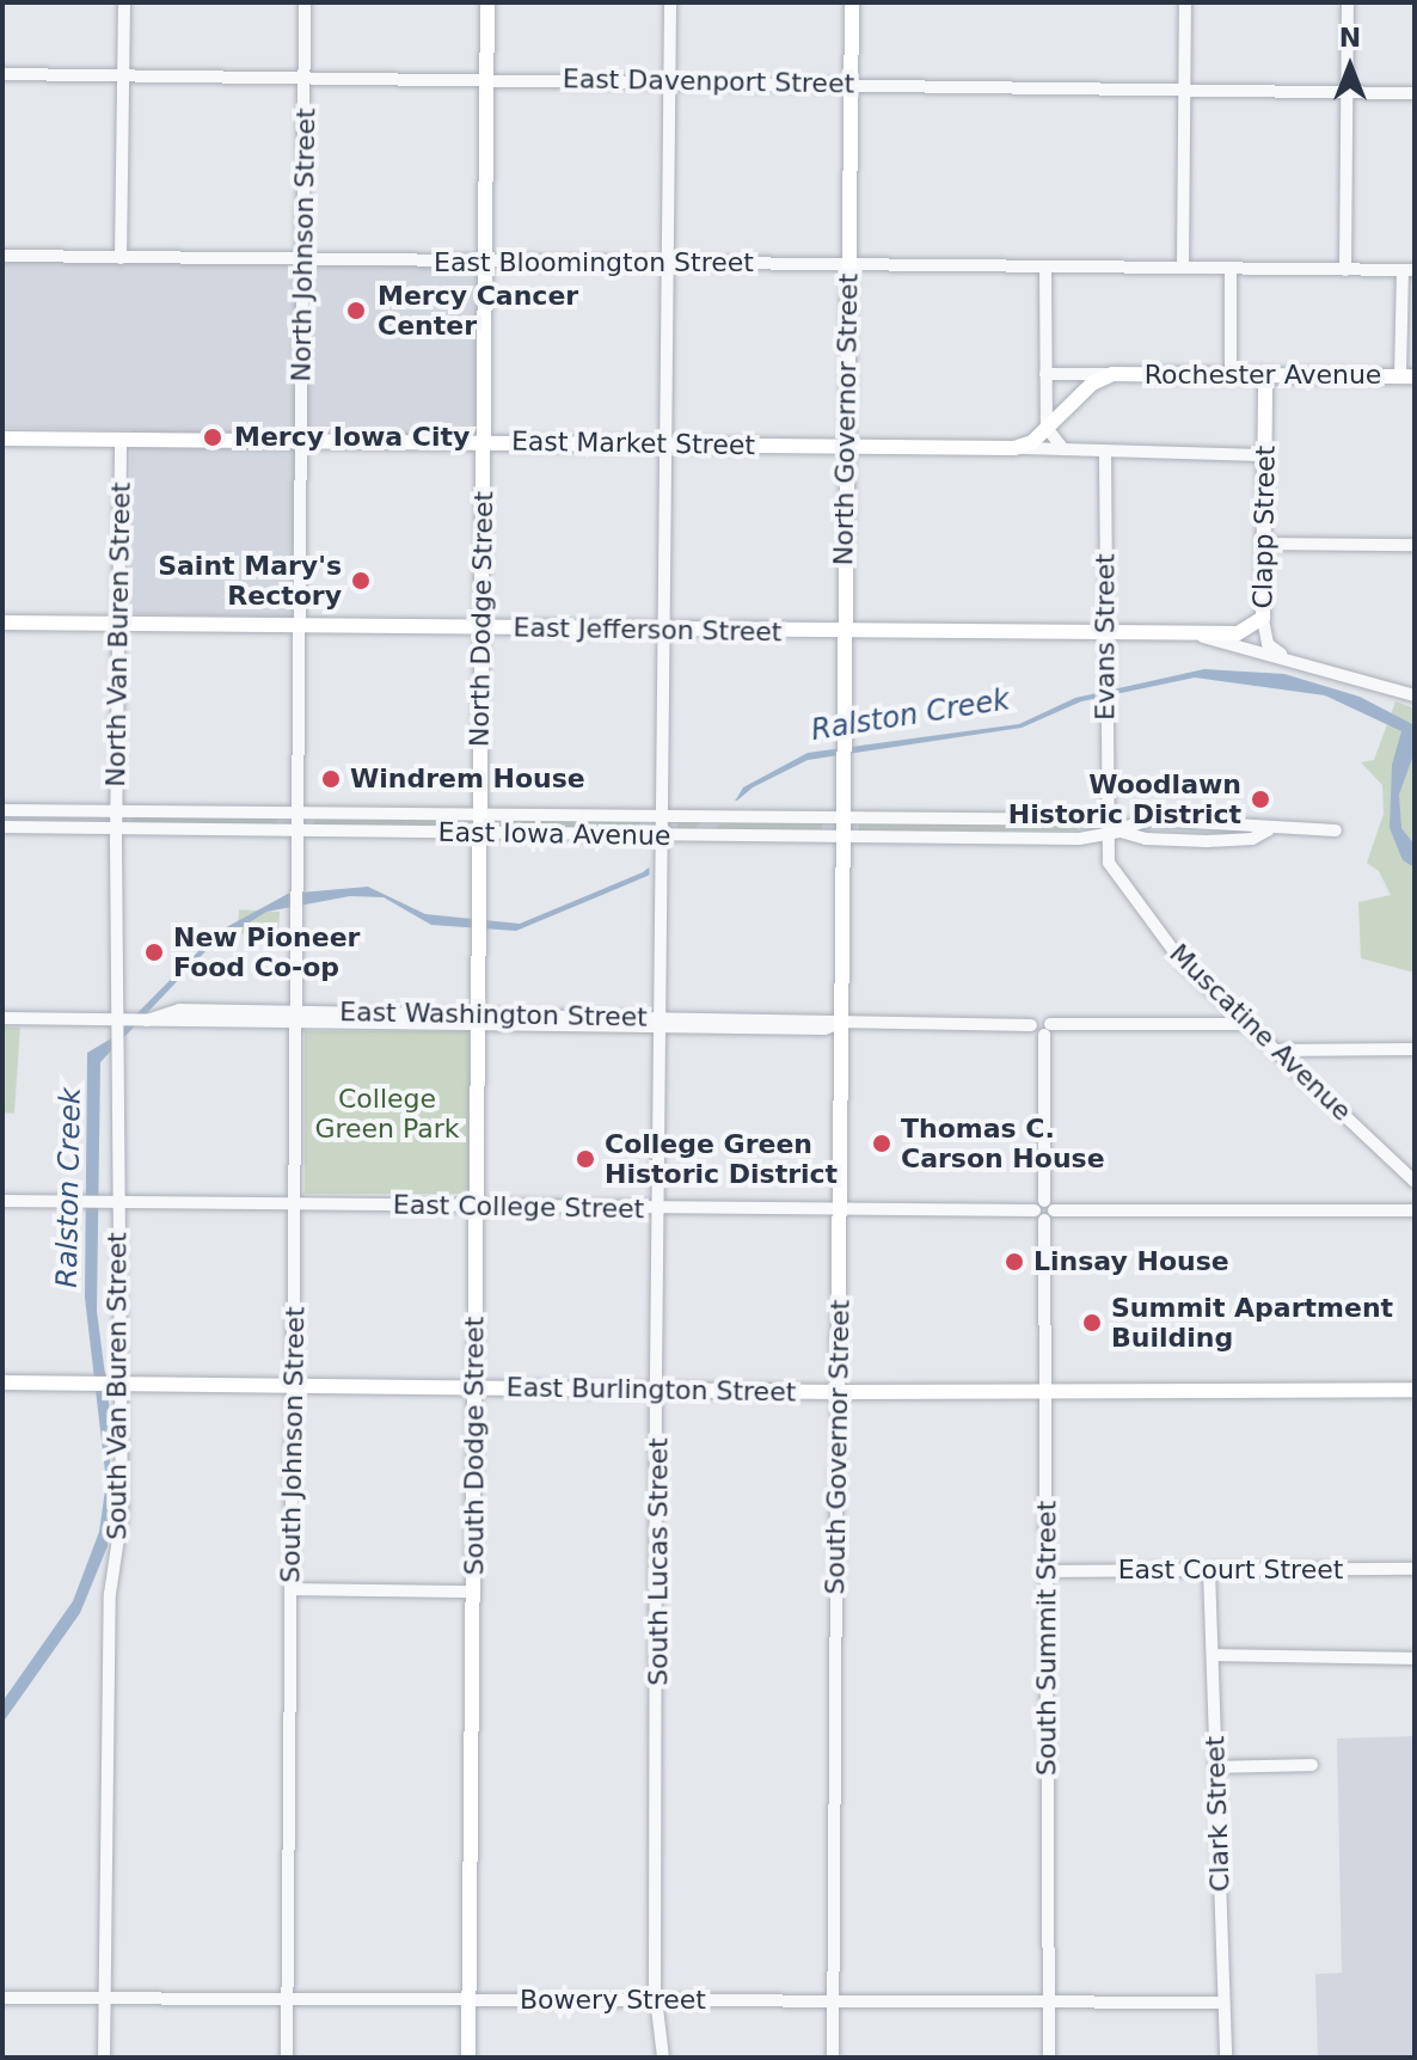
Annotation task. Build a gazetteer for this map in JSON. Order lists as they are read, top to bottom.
{
  "streets": {
    "main road": [
      "Rochester Avenue",
      "North Governor Street",
      "East Market Street",
      "Clapp Street",
      "North Dodge Street",
      "East Jefferson Street",
      "East Burlington Street",
      "South Dodge Street",
      "South Governor Street"
    ],
    "street": [
      "East Davenport Street",
      "North Johnson Street",
      "East Bloomington Street",
      "North Van Buren Street",
      "Evans Street",
      "East Iowa Avenue",
      "East Washington Street",
      "Muscatine Avenue",
      "East College Street",
      "South Van Buren Street",
      "South Johnson Street",
      "South Lucas Street",
      "East Court Street",
      "South Summit Street",
      "Clark Street",
      "Bowery Street"
    ]
  },
  "crossings": [
    ["East Davenport Street", "North Johnson Street"],
    ["East Davenport Street", "North Governor Street"],
    ["East Davenport Street", "North Dodge Street"],
    ["East Davenport Street", "South Lucas Street"],
    ["North Johnson Street", "East Bloomington Street"],
    ["North Johnson Street", "East Market Street"],
    ["North Johnson Street", "East Jefferson Street"],
    ["North Johnson Street", "East Iowa Avenue"],
    ["North Johnson Street", "South Johnson Street"],
    ["East Bloomington Street", "North Governor Street"],
    ["East Bloomington Street", "North Dodge Street"],
    ["East Bloomington Street", "South Lucas Street"],
    ["Rochester Avenue", "East Market Street"],
    ["Rochester Avenue", "Clapp Street"],
    ["North Governor Street", "East Market Street"],
    ["North Governor Street", "East Jefferson Street"],
    ["North Governor Street", "East Iowa Avenue"],
    ["North Governor Street", "South Governor Street"],
    ["East Market Street", "Clapp Street"],
    ["East Market Street", "North Dodge Street"],
    ["East Market Street", "North Van Buren Street"],
    ["East Market Street", "Evans Street"],
    ["East Market Street", "South Lucas Street"],
    ["Clapp Street", "East Jefferson Street"],
    ["North Dodge Street", "East Jefferson Street"],
    ["North Dodge Street", "East Iowa Avenue"],
    ["North Dodge Street", "South Dodge Street"],
    ["East Jefferson Street", "North Van Buren Street"],
    ["East Jefferson Street", "Evans Street"],
    ["East Jefferson Street", "South Lucas Street"],
    ["North Van Buren Street", "East Iowa Avenue"],
    ["North Van Buren Street", "South Van Buren Street"],
    ["Evans Street", "East Iowa Avenue"],
    ["Evans Street", "Muscatine Avenue"],
    ["East Iowa Avenue", "Muscatine Avenue"],
    ["East Iowa Avenue", "South Van Buren Street"],
    ["East Iowa Avenue", "South Johnson Street"],
    ["East Iowa Avenue", "South Dodge Street"],
    ["East Iowa Avenue", "South Governor Street"],
    ["East Iowa Avenue", "South Lucas Street"],
    ["East Washington Street", "South Van Buren Street"],
    ["East Washington Street", "South Johnson Street"],
    ["East Washington Street", "South Dodge Street"],
    ["East Washington Street", "South Governor Street"],
    ["East Washington Street", "South Lucas Street"],
    ["East Washington Street", "South Summit Street"],
    ["East College Street", "South Van Buren Street"],
    ["East College Street", "South Johnson Street"],
    ["East College Street", "South Dodge Street"],
    ["East College Street", "South Governor Street"],
    ["East College Street", "South Lucas Street"],
    ["East College Street", "South Summit Street"],
    ["South Van Buren Street", "East Burlington Street"],
    ["South Van Buren Street", "Bowery Street"],
    ["East Burlington Street", "South Johnson Street"],
    ["East Burlington Street", "South Dodge Street"],
    ["East Burlington Street", "South Governor Street"],
    ["East Burlington Street", "South Lucas Street"],
    ["East Burlington Street", "South Summit Street"],
    ["South Johnson Street", "Bowery Street"],
    ["South Dodge Street", "Bowery Street"],
    ["South Governor Street", "Bowery Street"],
    ["South Lucas Street", "Bowery Street"],
    ["East Court Street", "South Summit Street"],
    ["East Court Street", "Clark Street"],
    ["South Summit Street", "Bowery Street"],
    ["Clark Street", "Bowery Street"]
  ],
  "water": ["Ralston Creek"],
  "parks": ["College Green Park"],
  "places": [
    "Mercy Cancer Center",
    "Mercy Iowa City",
    "Saint Mary's Rectory",
    "Windrem House",
    "Woodlawn Historic District",
    "New Pioneer Food Co-op",
    "Thomas C. Carson House",
    "College Green Historic District",
    "Linsay House",
    "Summit Apartment Building"
  ],
  "north": "top"
}
